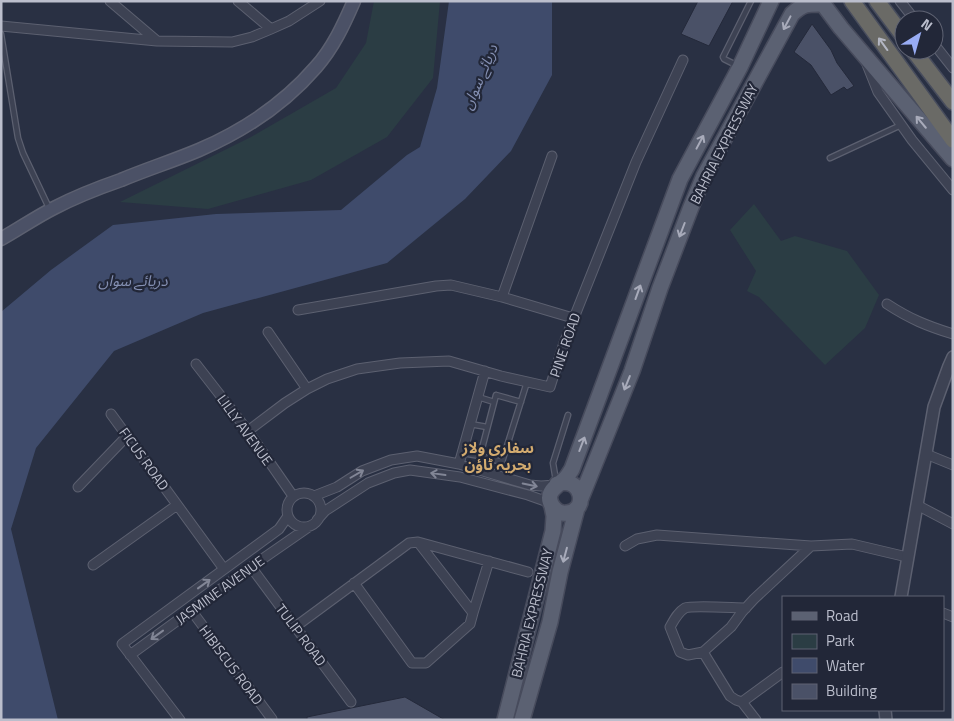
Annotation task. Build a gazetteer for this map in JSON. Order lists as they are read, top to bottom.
{
  "streets": {
    "main road": ["BAHRIA EXPRESSWAY"],
    "street": [
      "PINE ROAD",
      "LILLY AVENUE",
      "FICUS ROAD",
      "JASMINE AVENUE",
      "TULIP ROAD",
      "HIBISCUS ROAD"
    ]
  },
  "crossings": [
    ["BAHRIA EXPRESSWAY", "JASMINE AVENUE"],
    ["PINE ROAD", "LILLY AVENUE"],
    ["LILLY AVENUE", "JASMINE AVENUE"],
    ["FICUS ROAD", "JASMINE AVENUE"],
    ["JASMINE AVENUE", "TULIP ROAD"],
    ["JASMINE AVENUE", "HIBISCUS ROAD"]
  ],
  "districts": ["سفاری ولاز بحریہ ٹاؤن"],
  "water": ["دریائے سواں"],
  "legend": [
    "Road",
    "Park",
    "Water",
    "Building"
  ],
  "north": "top right"
}
